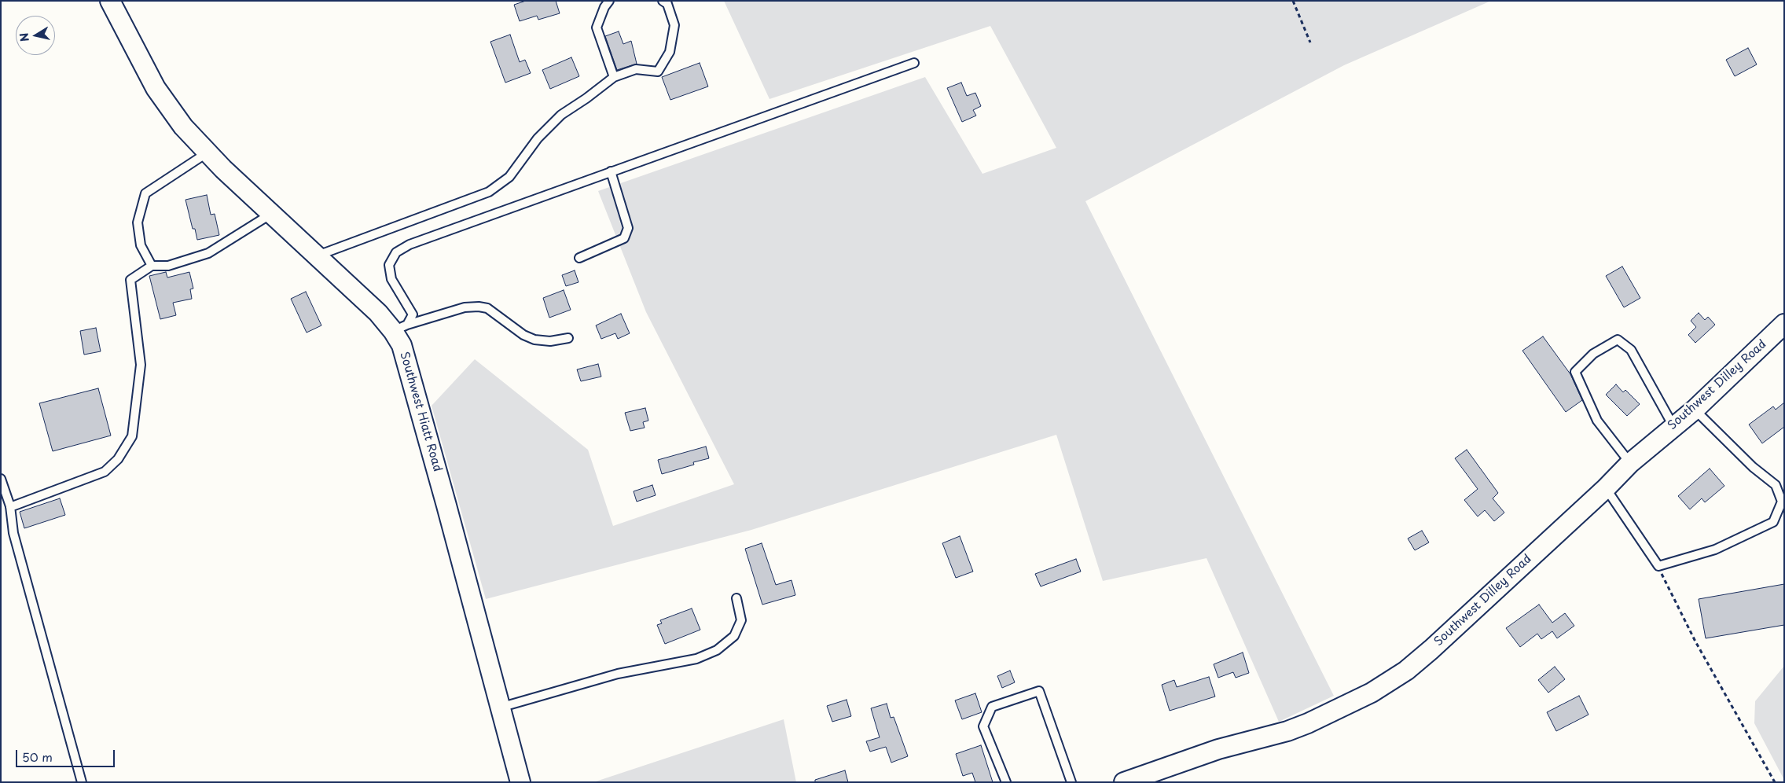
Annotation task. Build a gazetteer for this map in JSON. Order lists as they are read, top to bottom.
{
  "streets": {
    "street": ["Southwest Dilley Road", "Southwest Hiatt Road"]
  },
  "scale_bar": "50 m",
  "north": "left"
}
